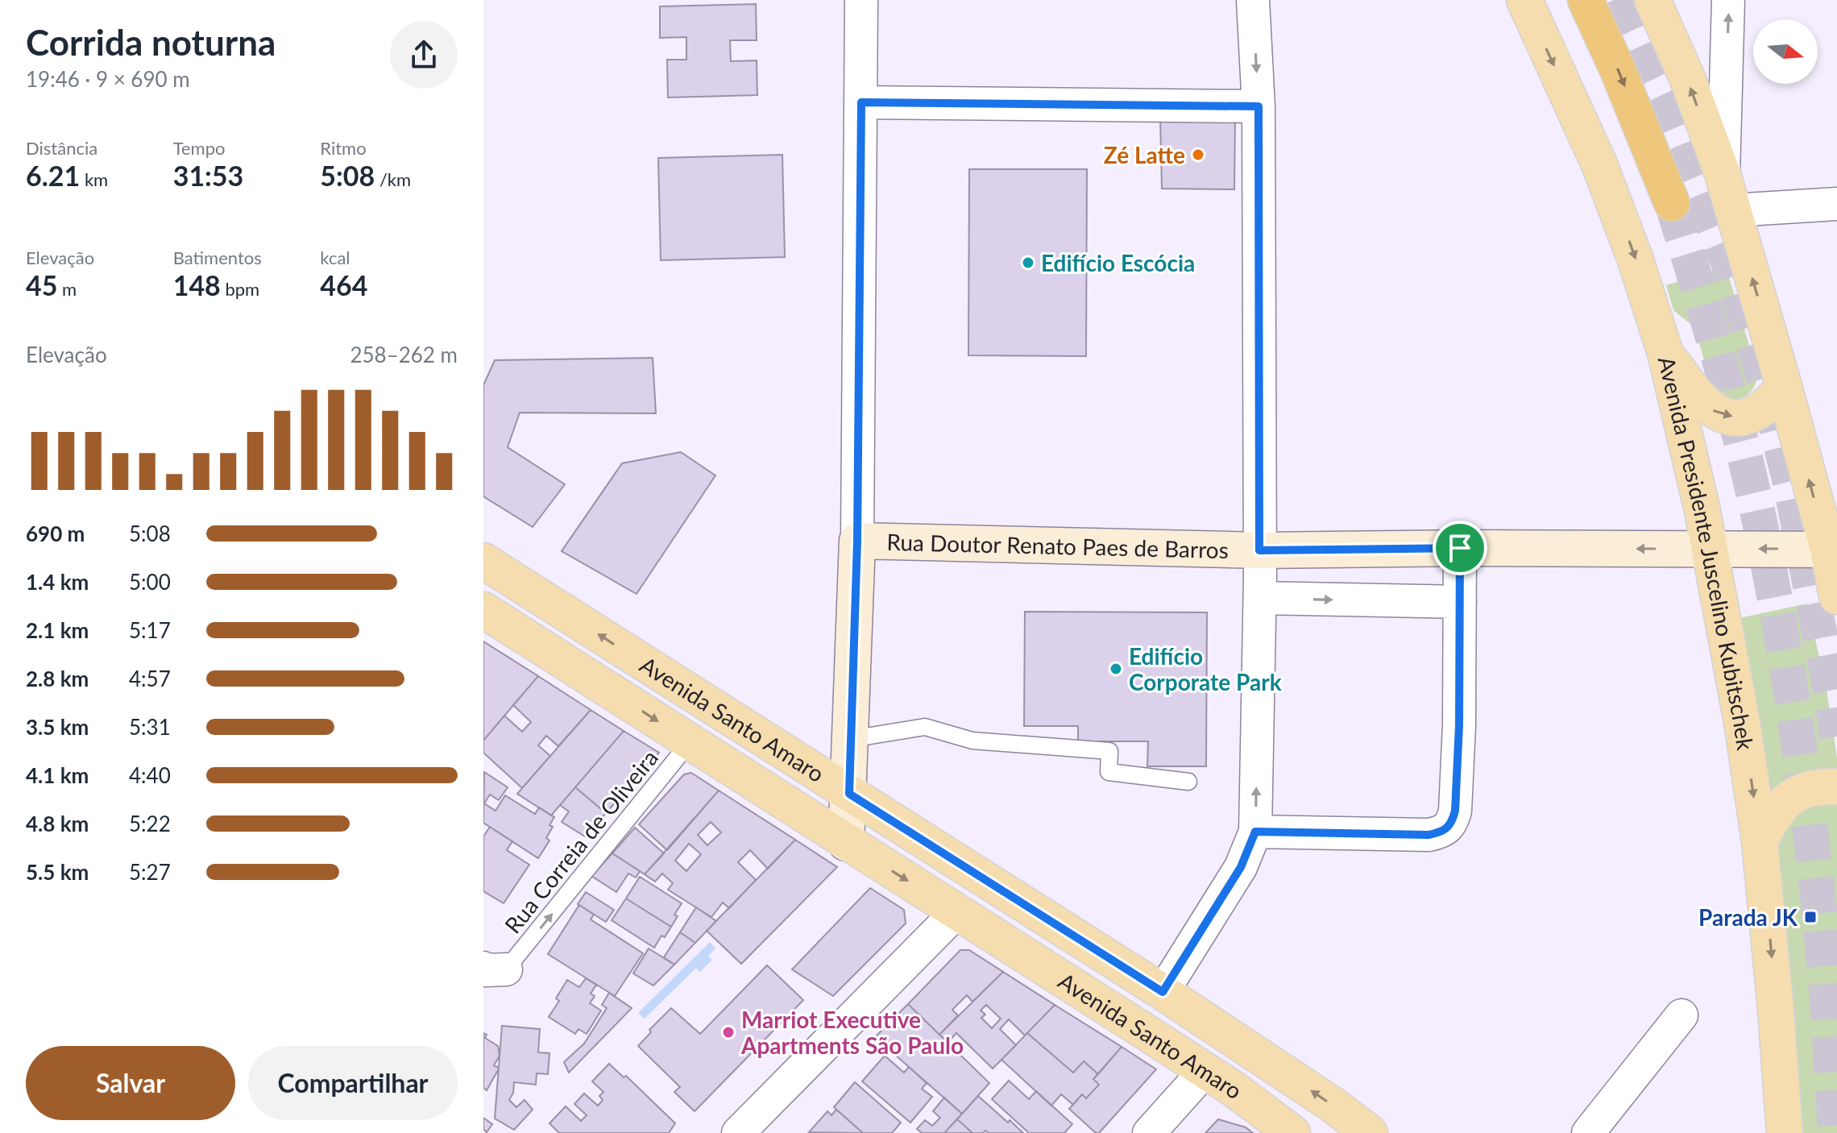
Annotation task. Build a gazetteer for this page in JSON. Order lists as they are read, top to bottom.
{
  "streets": {
    "main road": ["Avenida Presidente Juscelino Kubitschek", "Avenida Santo Amaro"],
    "street": ["Rua Doutor Renato Paes de Barros"],
    "lane": ["Rua Correia de Oliveira"]
  },
  "crossings": [
    ["Rua Doutor Renato Paes de Barros", "Avenida Presidente Juscelino Kubitschek"],
    ["Avenida Santo Amaro", "Rua Correia de Oliveira"]
  ],
  "one_way": ["Rua Doutor Renato Paes de Barros", "Rua Correia de Oliveira"],
  "places": {
    "other": [
      "Zé Latte",
      "Edifício Escócia",
      "Edifício Corporate Park",
      "Marriot Executive Apartments São Paulo"
    ],
    "transit": ["Parada JK"]
  },
  "north": "right",
  "page": {
    "heading": ["Corrida noturna", "19:46 · 9 × 690 m"],
    "stats": [
      ["Distância", "6.21 km"],
      ["Tempo", "31:53"],
      ["Ritmo", "5:08 /km"],
      ["Elevação", "45 m"],
      ["Batimentos", "148 bpm"],
      ["kcal", "464"]
    ],
    "chart": ["Elevação", "258–262 m"],
    "list": [
      {
        "name": "690 m",
        "note": "5:08"
      },
      {
        "name": "1.4 km",
        "note": "5:00"
      },
      {
        "name": "2.1 km",
        "note": "5:17"
      },
      {
        "name": "2.8 km",
        "note": "4:57"
      },
      {
        "name": "3.5 km",
        "note": "5:31"
      },
      {
        "name": "4.1 km",
        "note": "4:40"
      },
      {
        "name": "4.8 km",
        "note": "5:22"
      },
      {
        "name": "5.5 km",
        "note": "5:27"
      }
    ],
    "buttons": ["Salvar", "Compartilhar"]
  }
}
